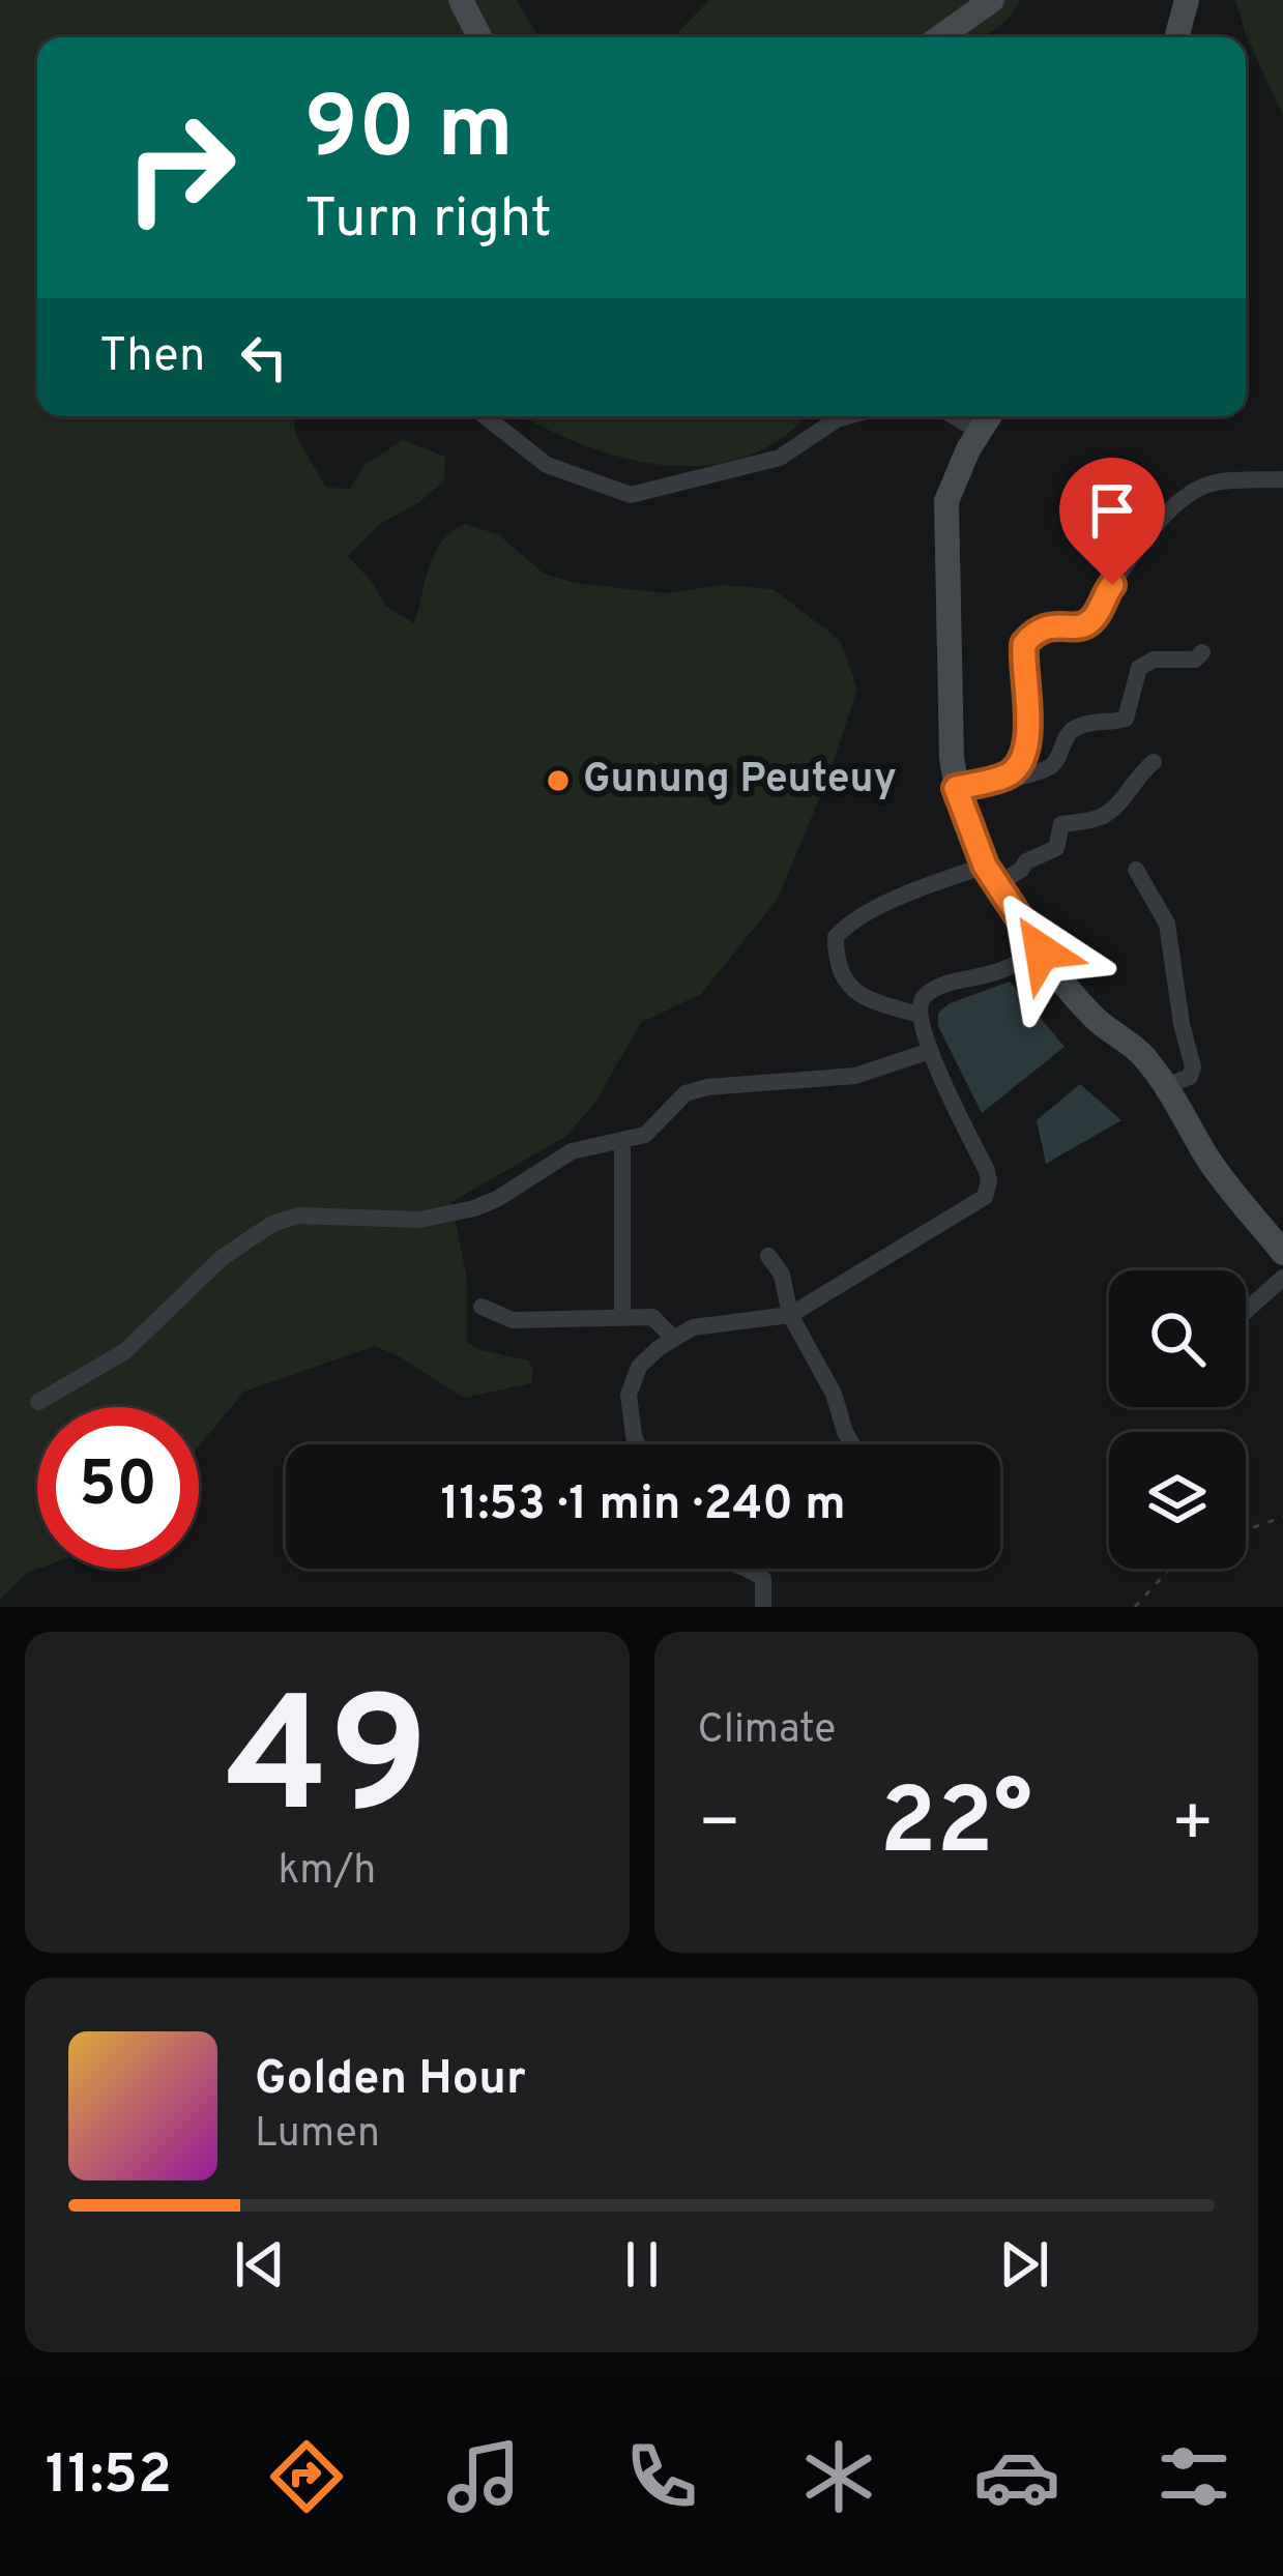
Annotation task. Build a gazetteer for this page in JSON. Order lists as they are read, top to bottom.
{
  "places": ["Gunung Peuteuy"],
  "page": {
    "turn": ["90 m", "Turn right"],
    "then": "Then",
    "limit": "50",
    "trip": "11:53 · 1 min · 240 m",
    "tile": [
      ["49", "km/h"],
      "Climate"
    ],
    "heat": ["−", "22°", "+"],
    "song": ["Golden Hour", "Lumen"],
    "tabs": "11:52"
  }
}
